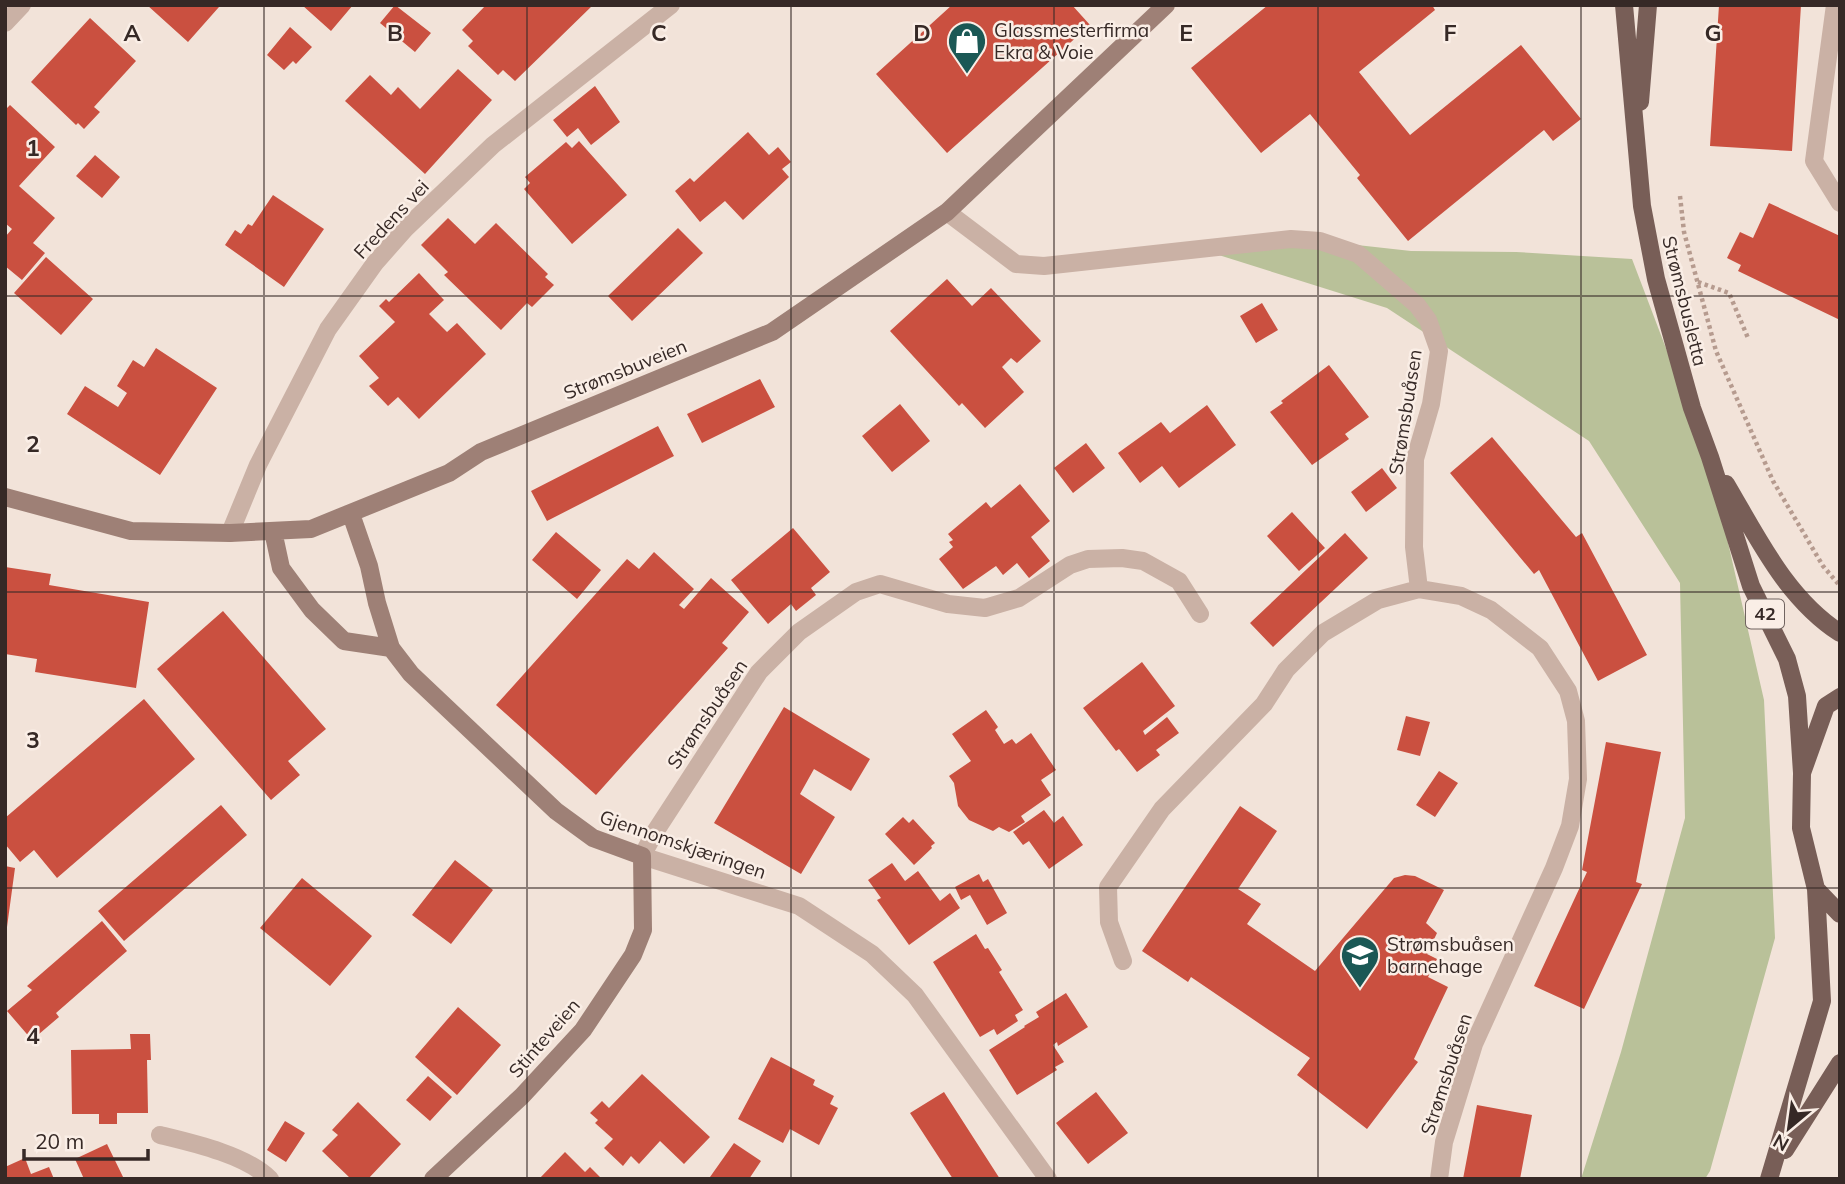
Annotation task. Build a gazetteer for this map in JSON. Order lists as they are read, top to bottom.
{
  "streets": {
    "main road": ["Strømsbusletta", "42"],
    "street": [
      "Fredens vei",
      "Strømsbuveien",
      "Strømsbuåsen",
      "Gjennomskjæringen",
      "Stinteveien"
    ]
  },
  "crossings": [
    ["Fredens vei", "Strømsbuveien"],
    ["Strømsbusletta", "42"],
    ["Strømsbuveien", "Strømsbuåsen"],
    ["Strømsbuveien", "Gjennomskjæringen"],
    ["Strømsbuåsen", "Gjennomskjæringen"],
    ["Strømsbuåsen", "Stinteveien"],
    ["Gjennomskjæringen", "Stinteveien"]
  ],
  "places": {
    "shop": ["Glassmesterfirma Ekra & Voie"],
    "school or university": ["Strømsbuåsen barnehage"]
  },
  "scale_bar": "20 m",
  "north": "bottom left",
  "grid": {
    "columns": [
      "A",
      "B",
      "C",
      "D",
      "E",
      "F",
      "G"
    ],
    "rows": [
      "1",
      "2",
      "3",
      "4"
    ]
  }
}
